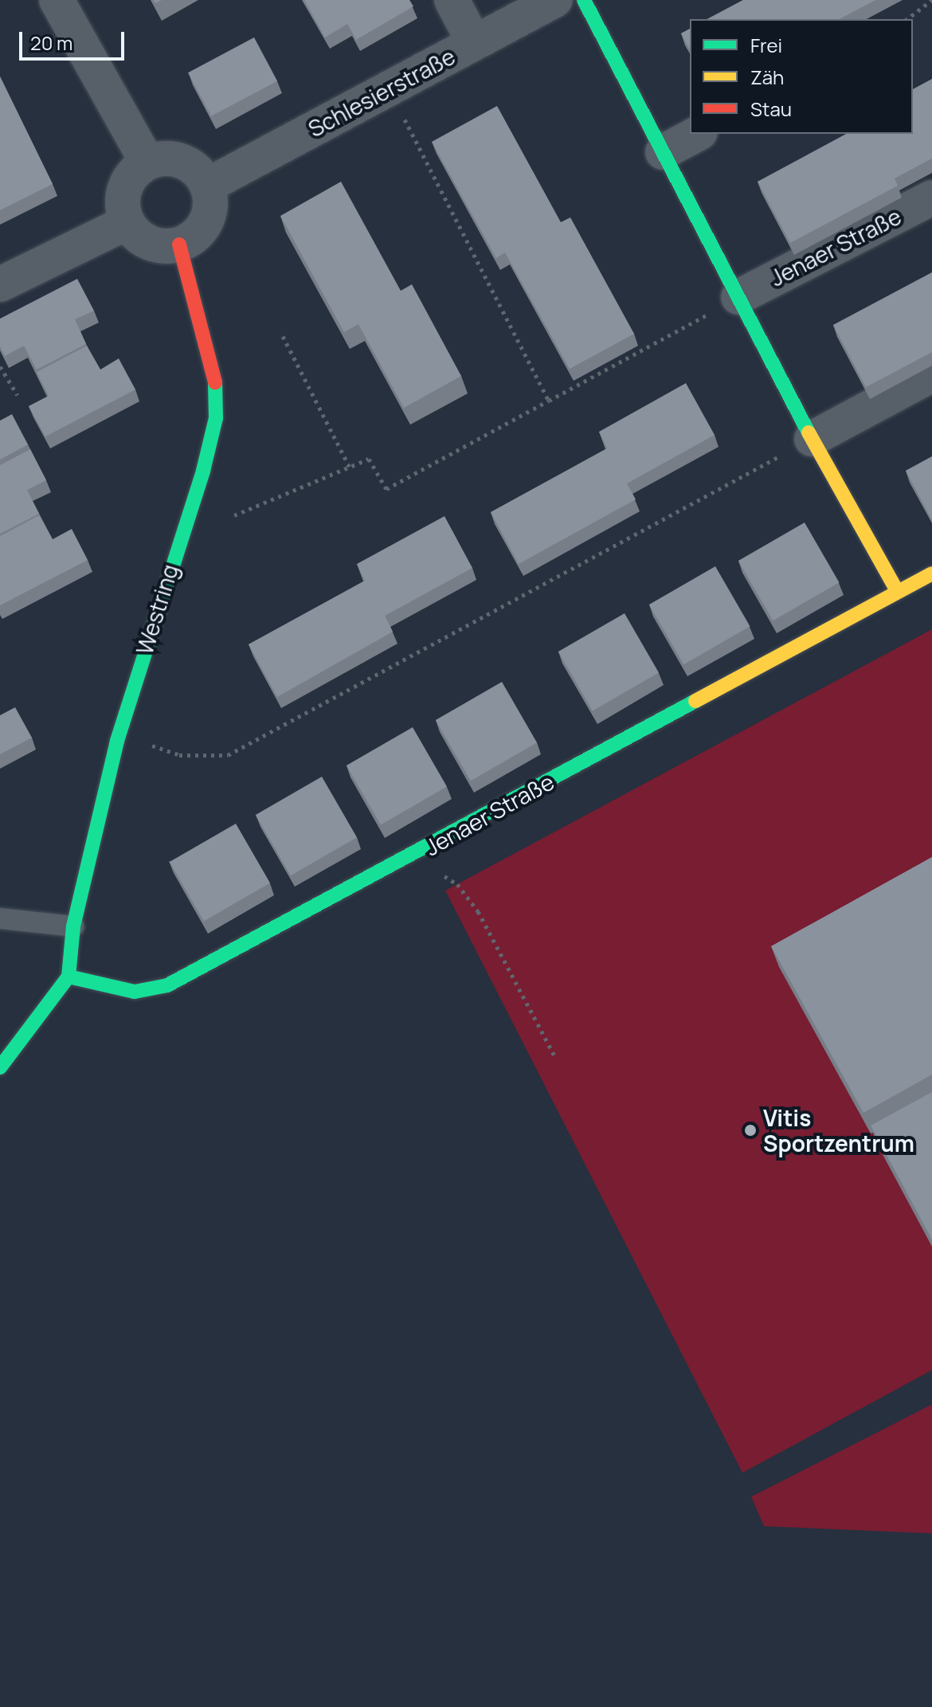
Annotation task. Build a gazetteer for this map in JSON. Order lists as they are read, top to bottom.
{
  "streets": {
    "street": ["Schlesierstraße", "Jenaer Straße", "Westring"]
  },
  "crossings": [
    ["Schlesierstraße", "Westring"],
    ["Jenaer Straße", "Westring"]
  ],
  "places": ["Vitis Sportzentrum"],
  "legend": ["Frei", "Zäh", "Stau"],
  "scale_bar": "20 m"
}
